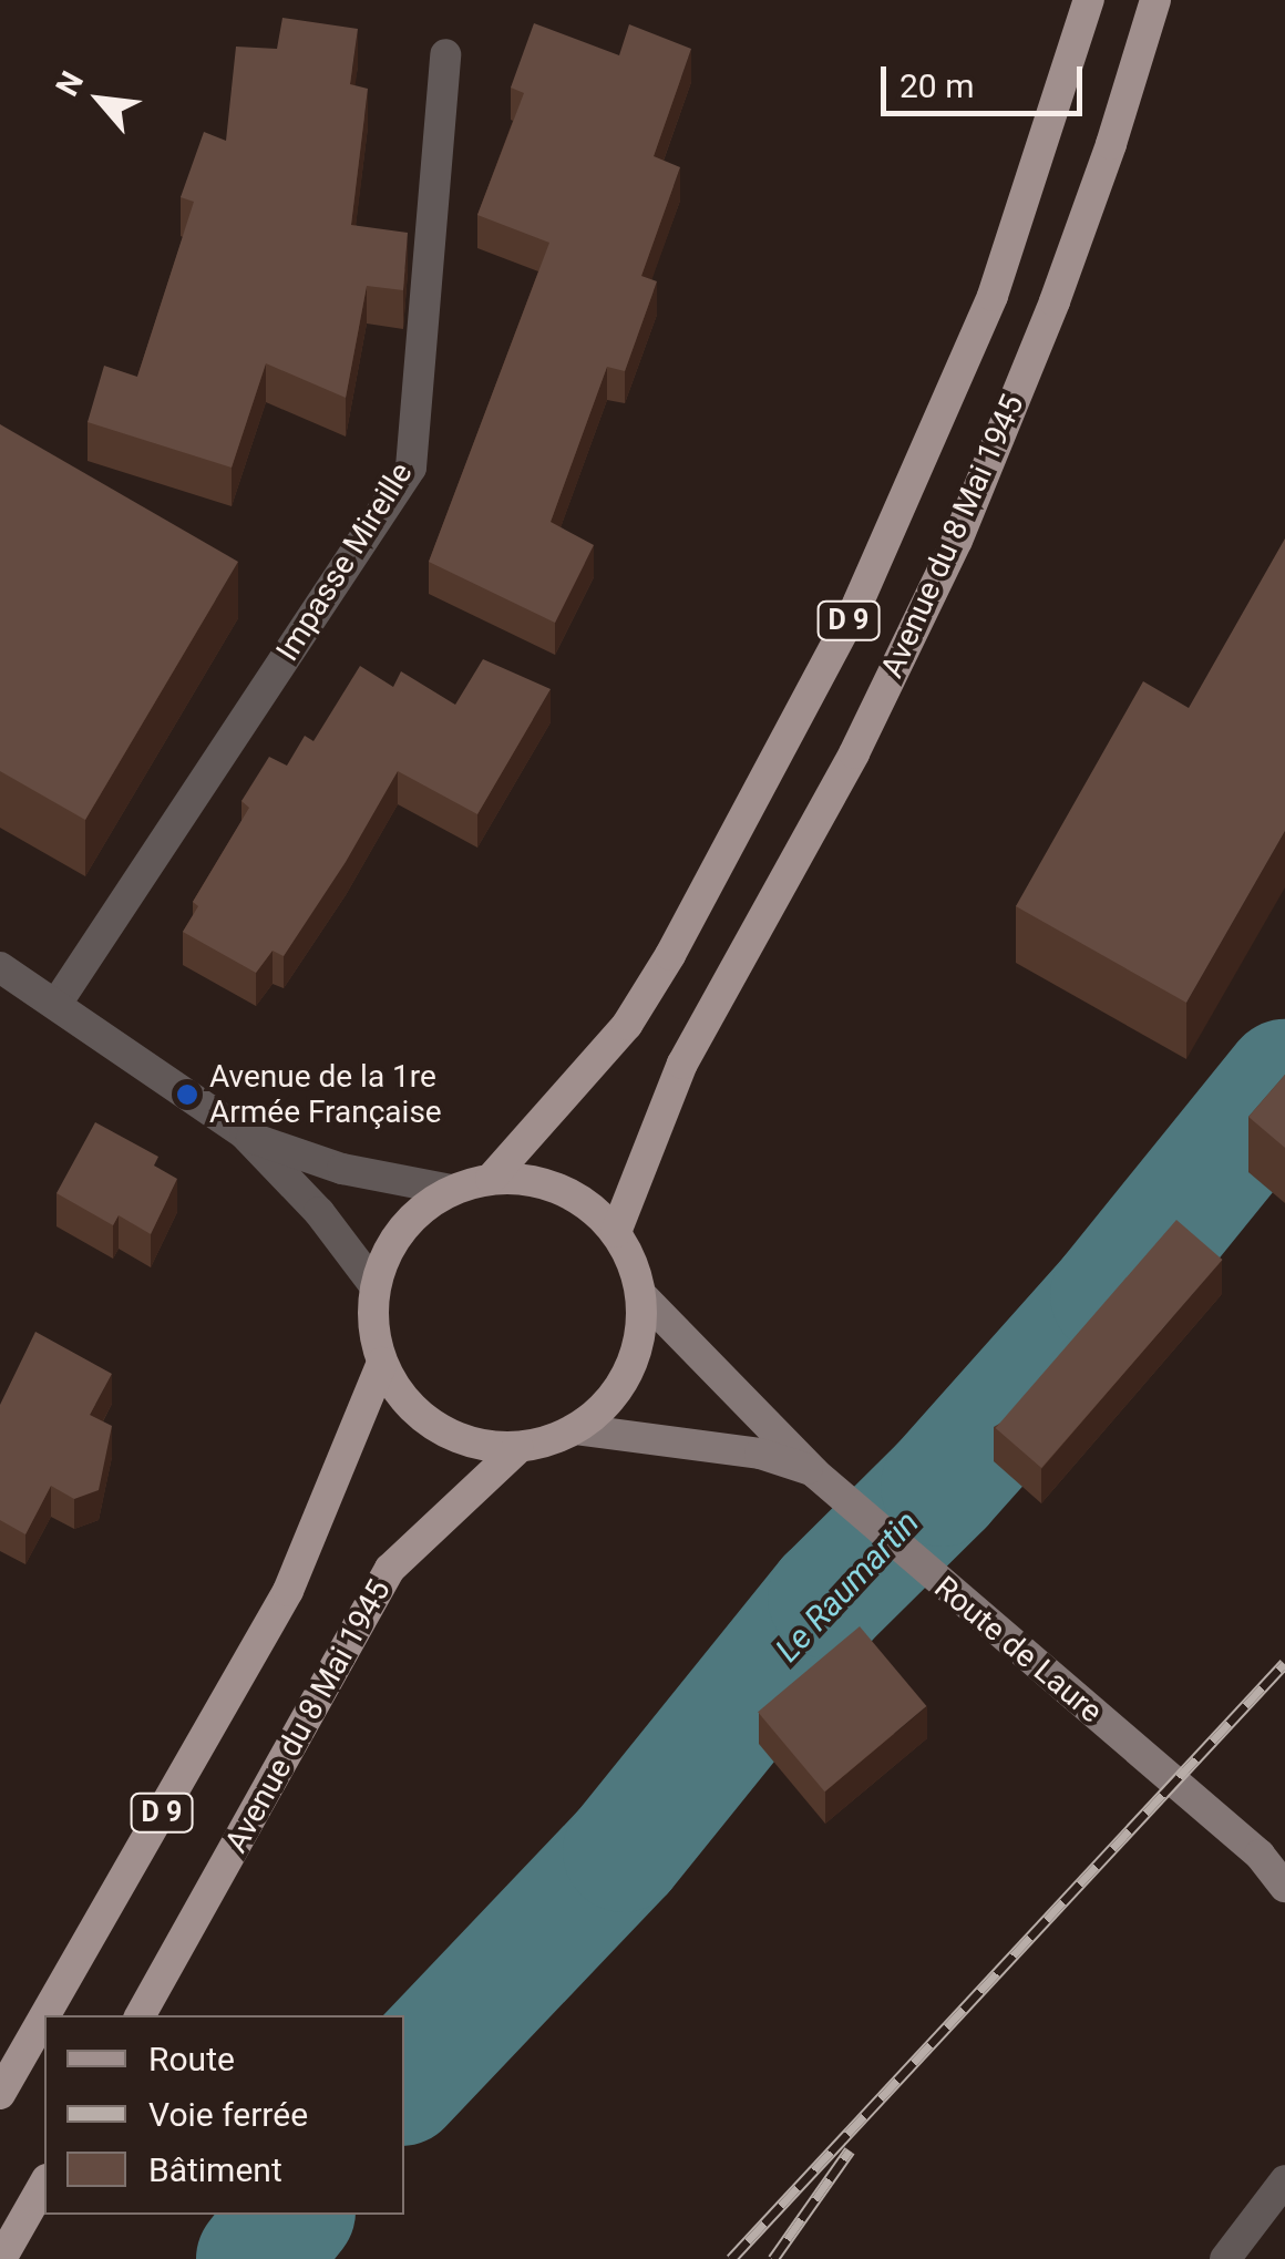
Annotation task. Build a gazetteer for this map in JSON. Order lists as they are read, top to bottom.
{
  "streets": {
    "main road": ["Avenue du 8 Mai 1945", "D 9", "Route de Laure"],
    "street": ["Impasse Mireille"]
  },
  "crossings": [
    ["Avenue du 8 Mai 1945", "D 9"],
    ["Avenue du 8 Mai 1945", "Route de Laure"],
    ["D 9", "Route de Laure"]
  ],
  "water": ["Le Raumartin"],
  "places": ["Avenue de la 1re Armée Française"],
  "legend": ["Route", "Voie ferrée", "Bâtiment"],
  "scale_bar": "20 m",
  "north": "top left"
}
